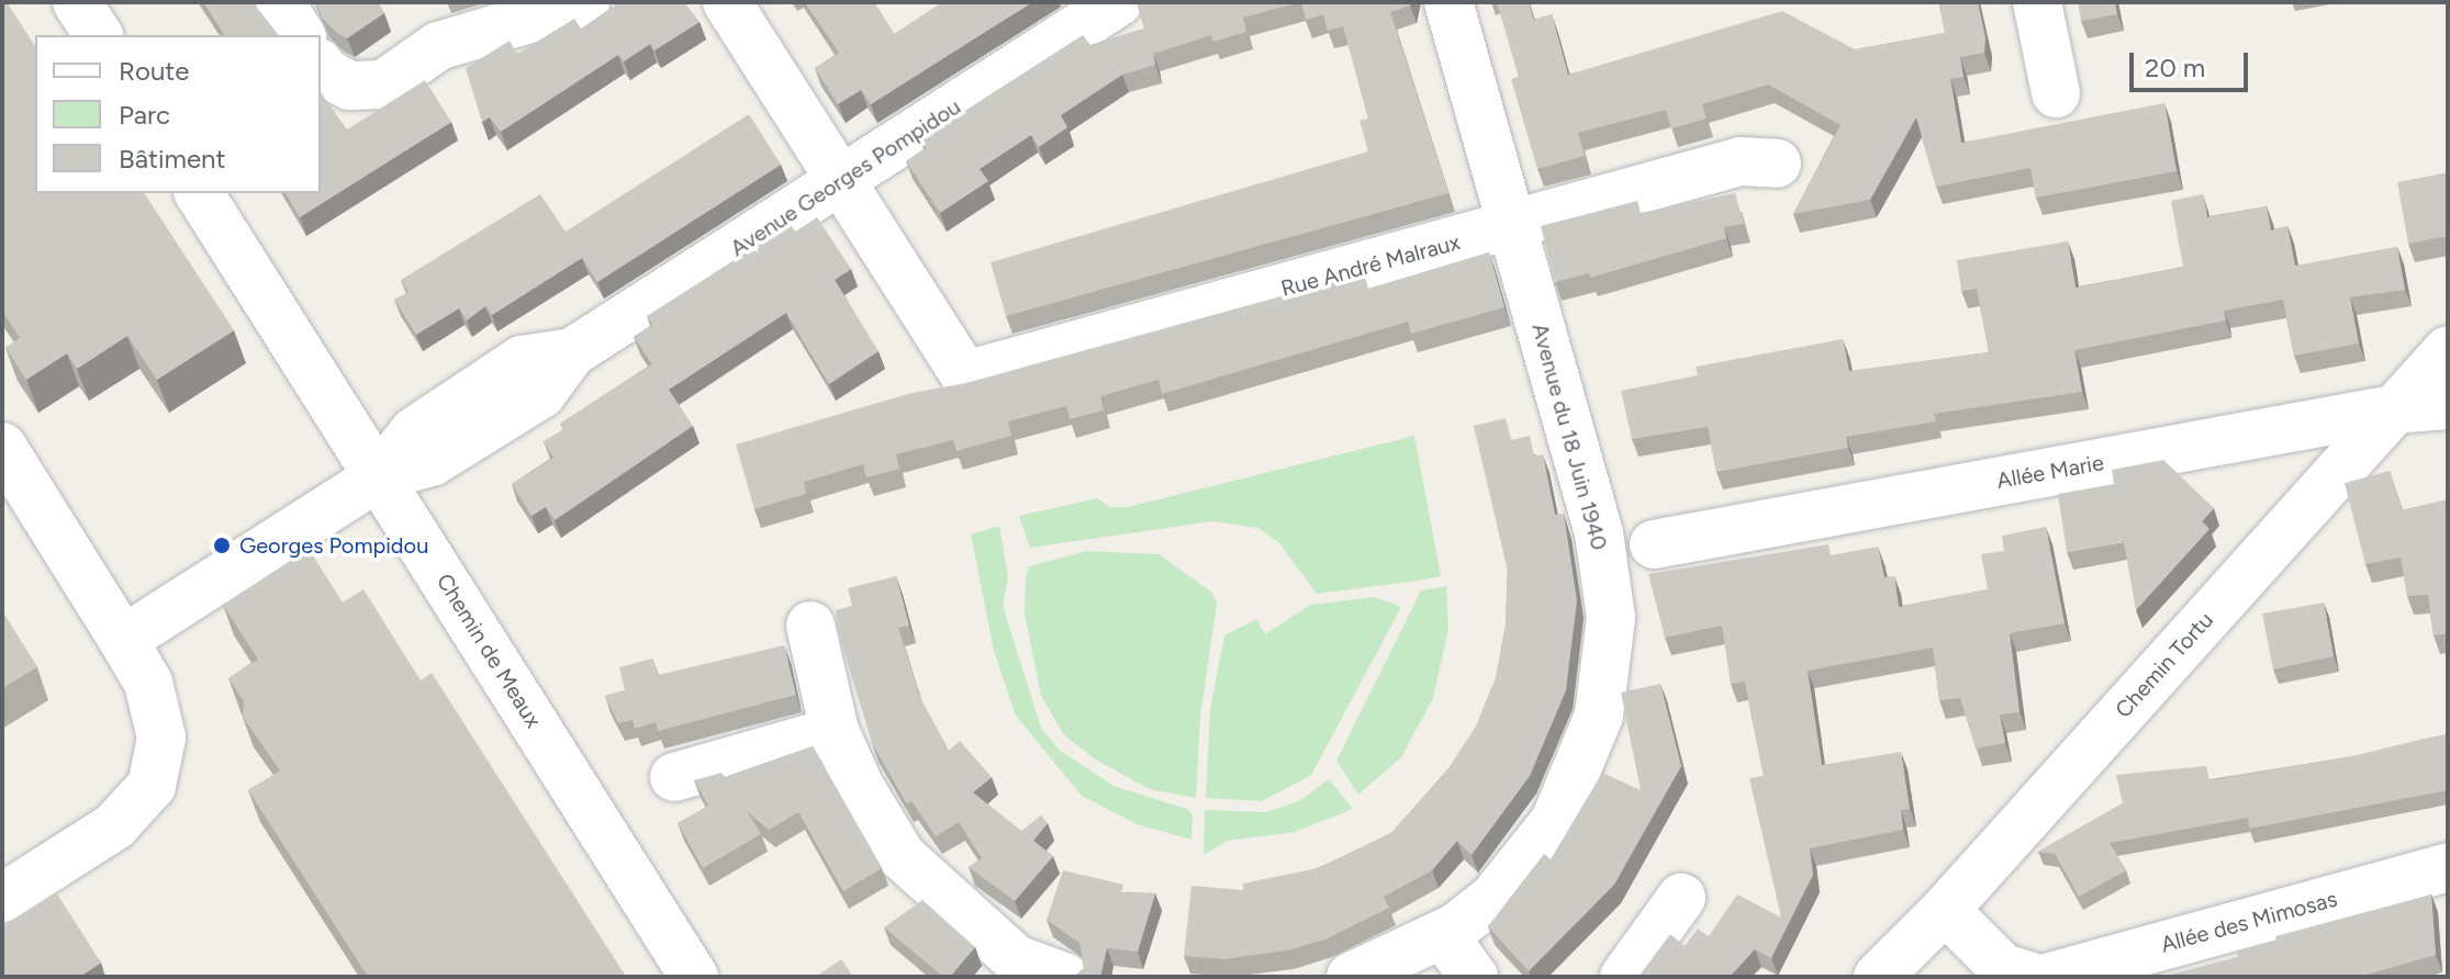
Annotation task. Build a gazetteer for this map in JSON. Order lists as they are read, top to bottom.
{
  "streets": {
    "street": [
      "Avenue Georges Pompidou",
      "Rue André Malraux",
      "Avenue du 18 Juin 1940",
      "Allée Marie",
      "Chemin de Meaux",
      "Chemin Tortu",
      "Allée des Mimosas"
    ]
  },
  "crossings": [
    ["Avenue Georges Pompidou", "Rue André Malraux"],
    ["Avenue Georges Pompidou", "Chemin de Meaux"],
    ["Rue André Malraux", "Avenue du 18 Juin 1940"],
    ["Allée Marie", "Chemin Tortu"]
  ],
  "places": ["Georges Pompidou"],
  "legend": ["Route", "Parc", "Bâtiment"],
  "scale_bar": "20 m"
}
